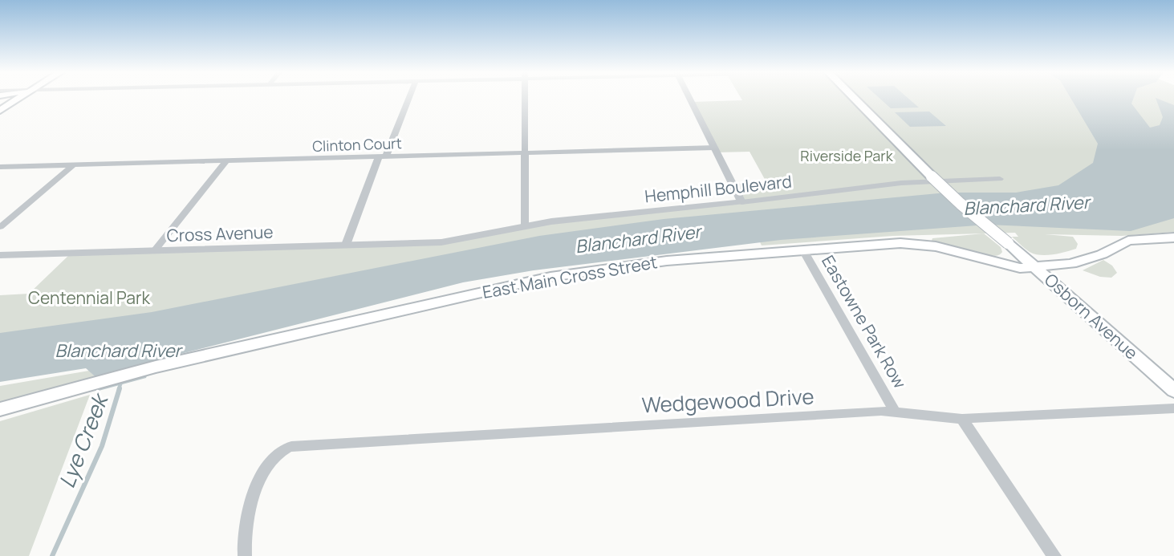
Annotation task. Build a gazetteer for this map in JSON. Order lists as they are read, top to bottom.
{
  "streets": {
    "main road": ["East Main Cross Street", "Osborn Avenue"],
    "street": [
      "Clinton Court",
      "Hemphill Boulevard",
      "Cross Avenue",
      "Eastowne Park Row",
      "Wedgewood Drive"
    ]
  },
  "crossings": [
    ["Hemphill Boulevard", "Cross Avenue"],
    ["East Main Cross Street", "Osborn Avenue"],
    ["East Main Cross Street", "Eastowne Park Row"],
    ["Eastowne Park Row", "Wedgewood Drive"]
  ],
  "water": ["Blanchard River", "Lye Creek"],
  "parks": ["Riverside Park", "Centennial Park"]
}
